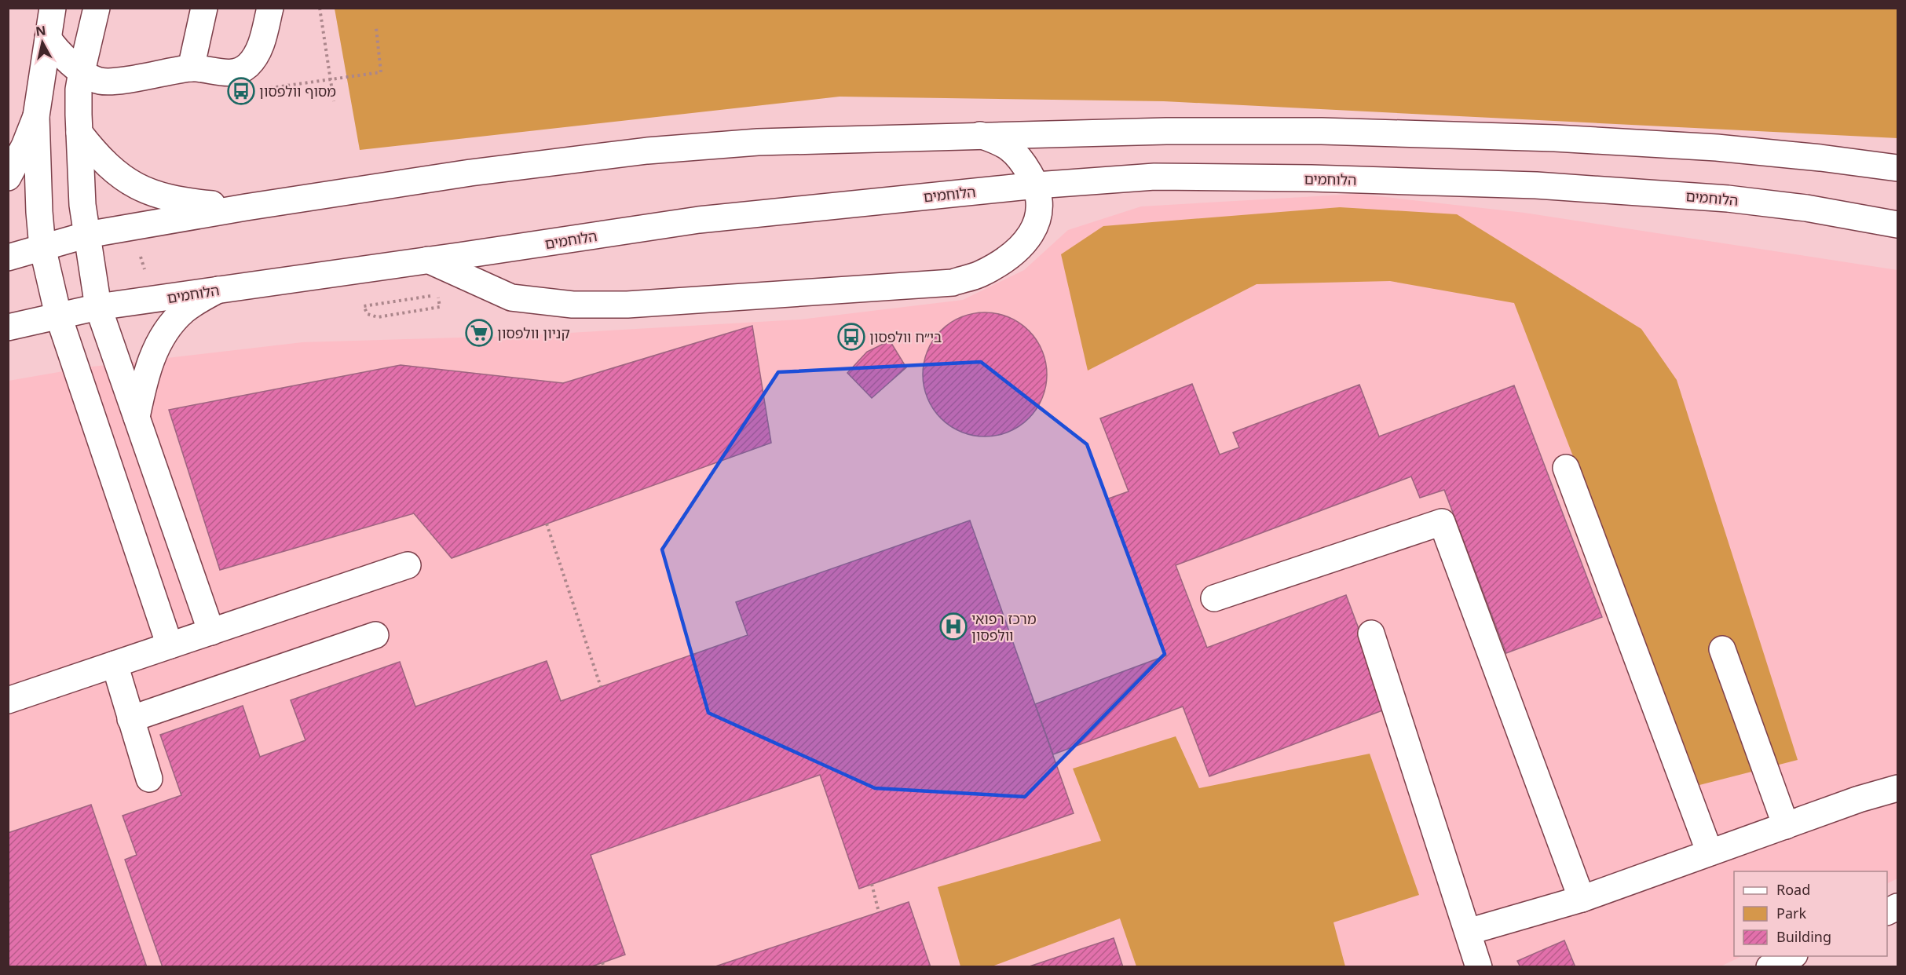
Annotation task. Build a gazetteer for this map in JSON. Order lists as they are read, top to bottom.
{
  "streets": {
    "main road": ["הלוחמים"]
  },
  "places": {
    "bus stop": ["מסוף וולפסון", "בי״ח וולפסון"],
    "supermarket": ["קניון וולפסון"],
    "hospital": ["מרכז רפואי וולפסון"]
  },
  "legend": ["Road", "Park", "Building"],
  "north": "top"
}
